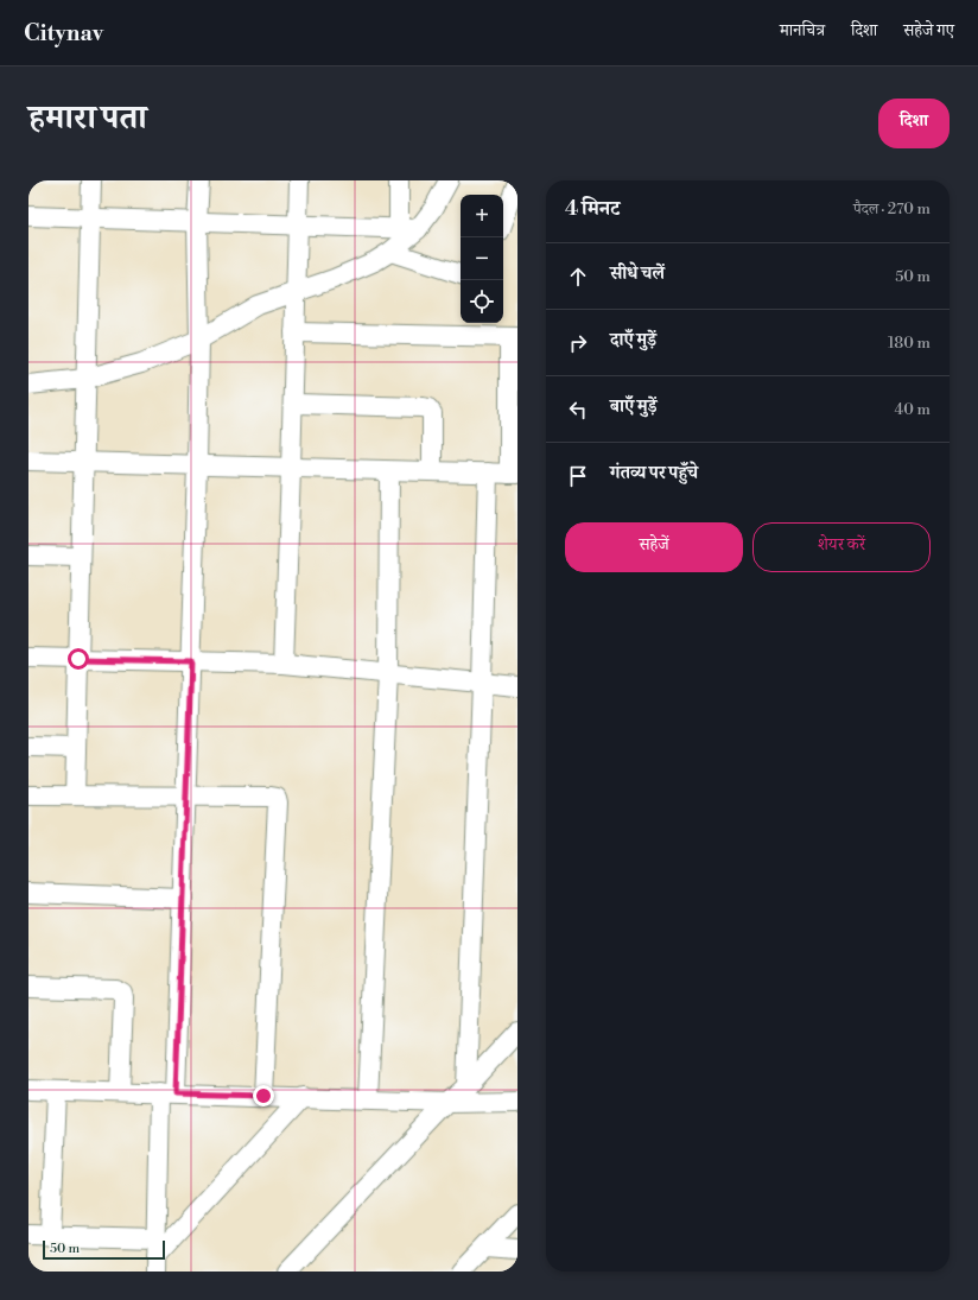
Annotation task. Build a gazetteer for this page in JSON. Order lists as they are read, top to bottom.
{
  "scale_bar": "50 m",
  "page": {
    "header": "Citynav",
    "nav": ["मानचित्र", "दिशा", "सहेजे गए"],
    "title": "हमारा पता",
    "buttons": [
      "दिशा",
      ["सहेजें", "शेयर करें"]
    ],
    "heading": ["4 मिनट", "पैदल · 270 m"],
    "map_buttons": ["+", "−"],
    "list": [
      ["सीधे चलें", "50 m"],
      ["दाएँ मुड़ें", "180 m"],
      ["बाएँ मुड़ें", "40 m"],
      "गंतव्य पर पहुँचे"
    ],
    "scale": "50 m"
  }
}
